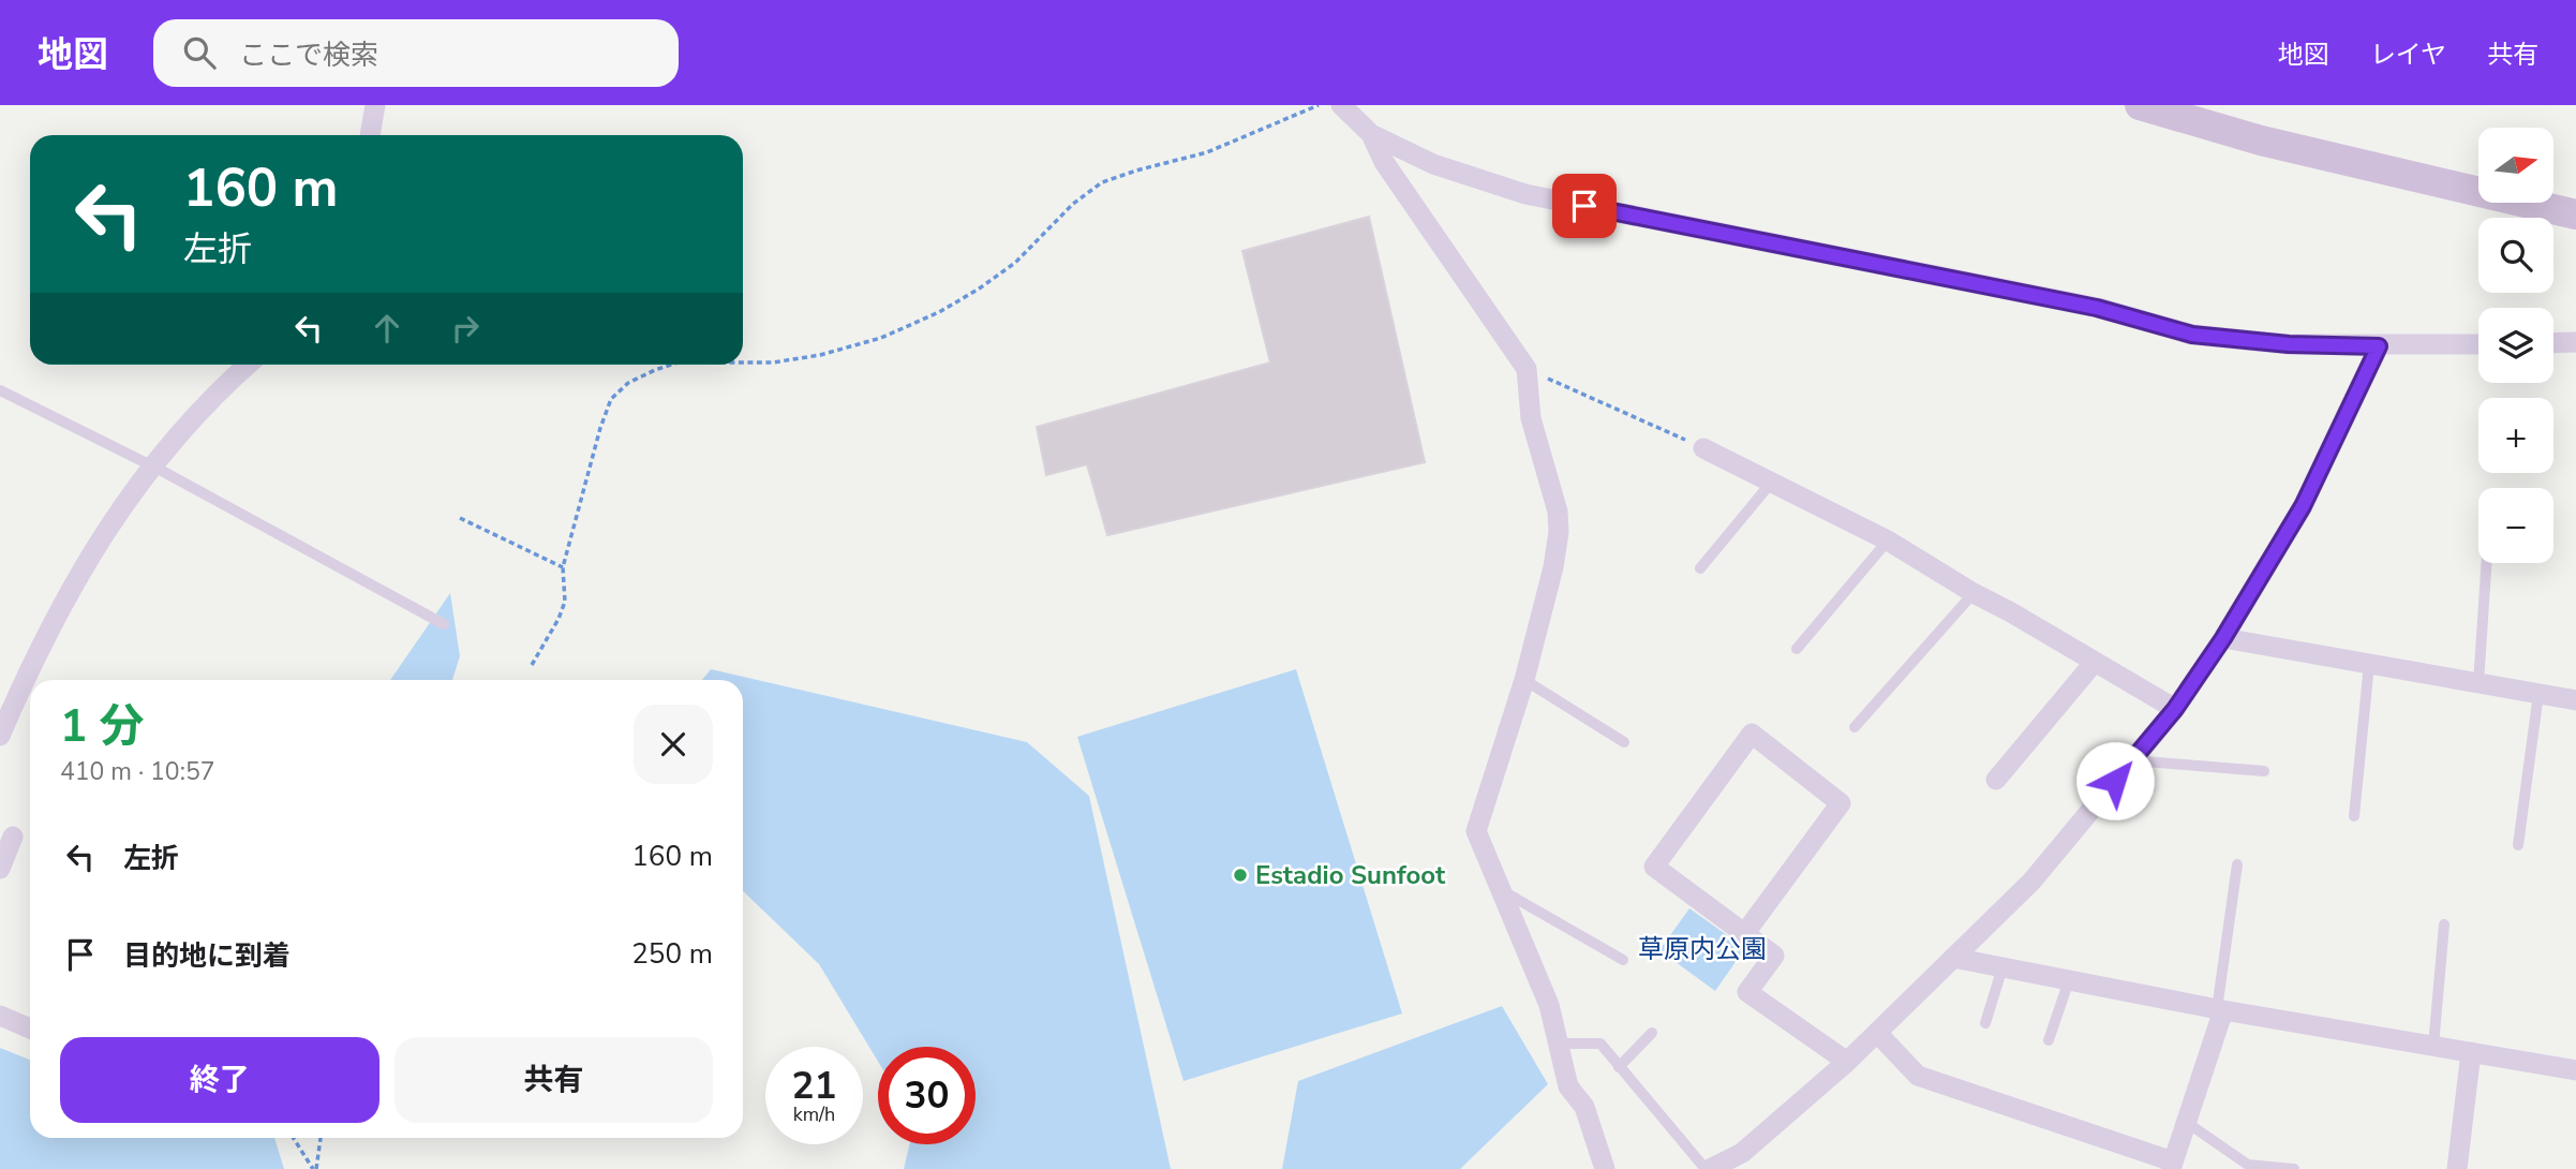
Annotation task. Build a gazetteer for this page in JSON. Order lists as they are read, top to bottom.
{
  "parks": ["草原内公園"],
  "places": ["Estadio Sunfoot"],
  "north": "right",
  "page": {
    "header": "地図",
    "search": "ここで検索",
    "nav": ["地図", "レイヤ", "共有"],
    "map_buttons": ["+", "−"],
    "turn": ["160 m", "左折"],
    "heading": ["1 分", "410 m · 10:57"],
    "list": [
      {
        "name": "左折",
        "value": "160 m"
      },
      {
        "name": "目的地に到着",
        "value": "250 m"
      }
    ],
    "buttons": ["終了", "共有"],
    "speed": "21 km/h",
    "limit": "30"
  }
}
